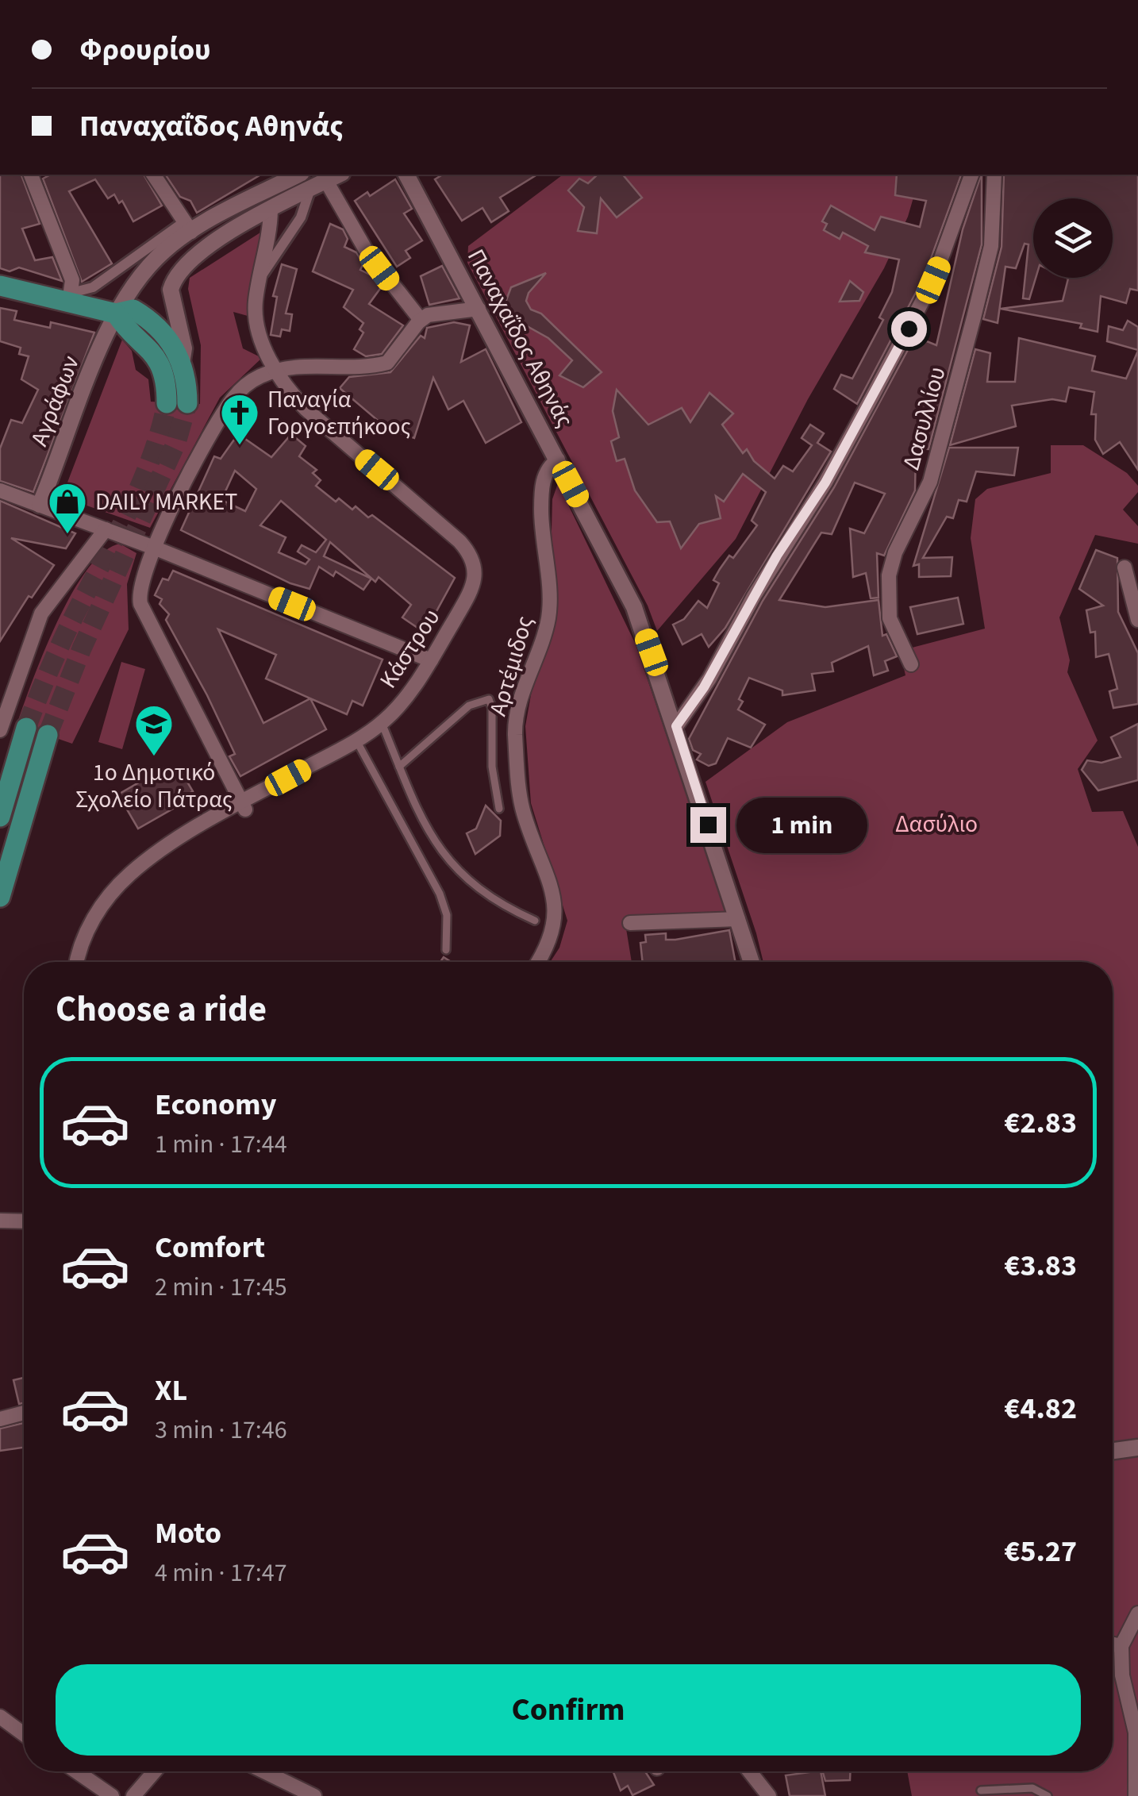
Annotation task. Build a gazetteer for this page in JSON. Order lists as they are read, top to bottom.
{
  "streets": {
    "street": [
      "Παναχαΐδος Αθηνάς",
      "Αγράφων",
      "Δασυλλίου",
      "Κάστρου",
      "Αρτέμιδος"
    ]
  },
  "crossings": [
    ["Παναχαΐδος Αθηνάς", "Αρτέμιδος"]
  ],
  "parks": ["Δασύλιο"],
  "places": {
    "church": ["Παναγία Γοργοεπήκοος"],
    "shop": ["DAILY MARKET"],
    "school or university": ["1ο Δημοτικό Σχολείο Πάτρας"]
  },
  "page": {
    "banner": ["Φρουρίου", "Παναχαΐδος Αθηνάς"],
    "bubble": "1 min",
    "heading": "Choose a ride",
    "list": [
      {
        "name": "Economy",
        "note": "1 min · 17:44",
        "value": "€2.83"
      },
      {
        "name": "Comfort",
        "note": "2 min · 17:45",
        "value": "€3.83"
      },
      {
        "name": "XL",
        "note": "3 min · 17:46",
        "value": "€4.82"
      },
      {
        "name": "Moto",
        "note": "4 min · 17:47",
        "value": "€5.27"
      }
    ],
    "buttons": "Confirm"
  }
}
